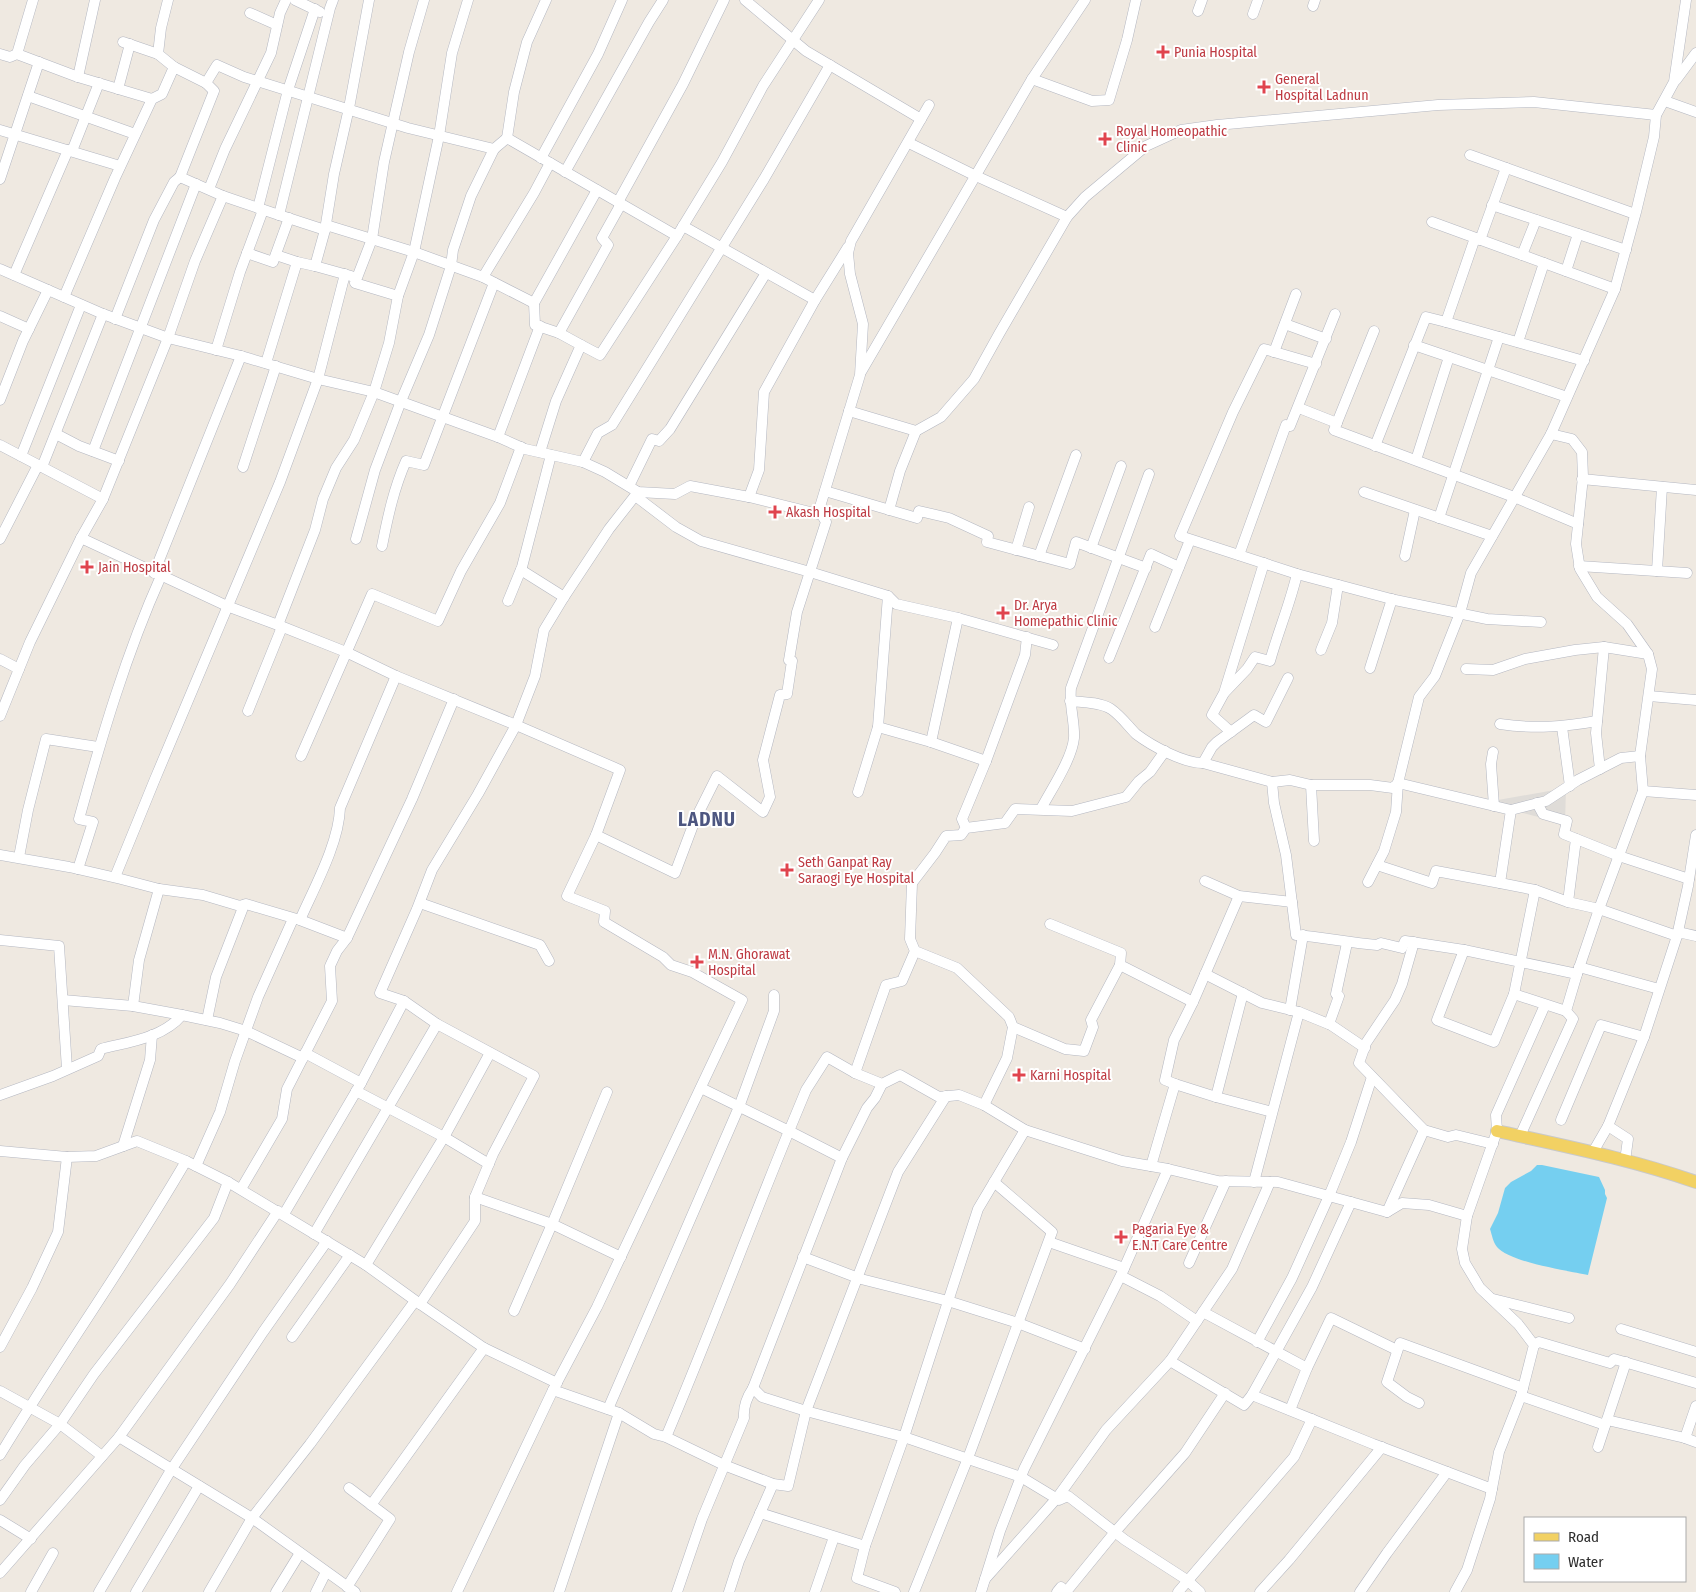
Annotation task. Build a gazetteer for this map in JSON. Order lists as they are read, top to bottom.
{
  "districts": ["LADNU"],
  "places": {
    "health": [
      "Punia Hospital",
      "General Hospital Ladnun",
      "Royal Homeopathic Clinic",
      "Akash Hospital",
      "Jain Hospital",
      "Dr. Arya Homepathic Clinic",
      "Seth Ganpat Ray Saraogi Eye Hospital",
      "M.N. Ghorawat Hospital",
      "Karni Hospital",
      "Pagaria Eye & E.N.T Care Centre"
    ]
  },
  "legend": ["Road", "Water"]
}
